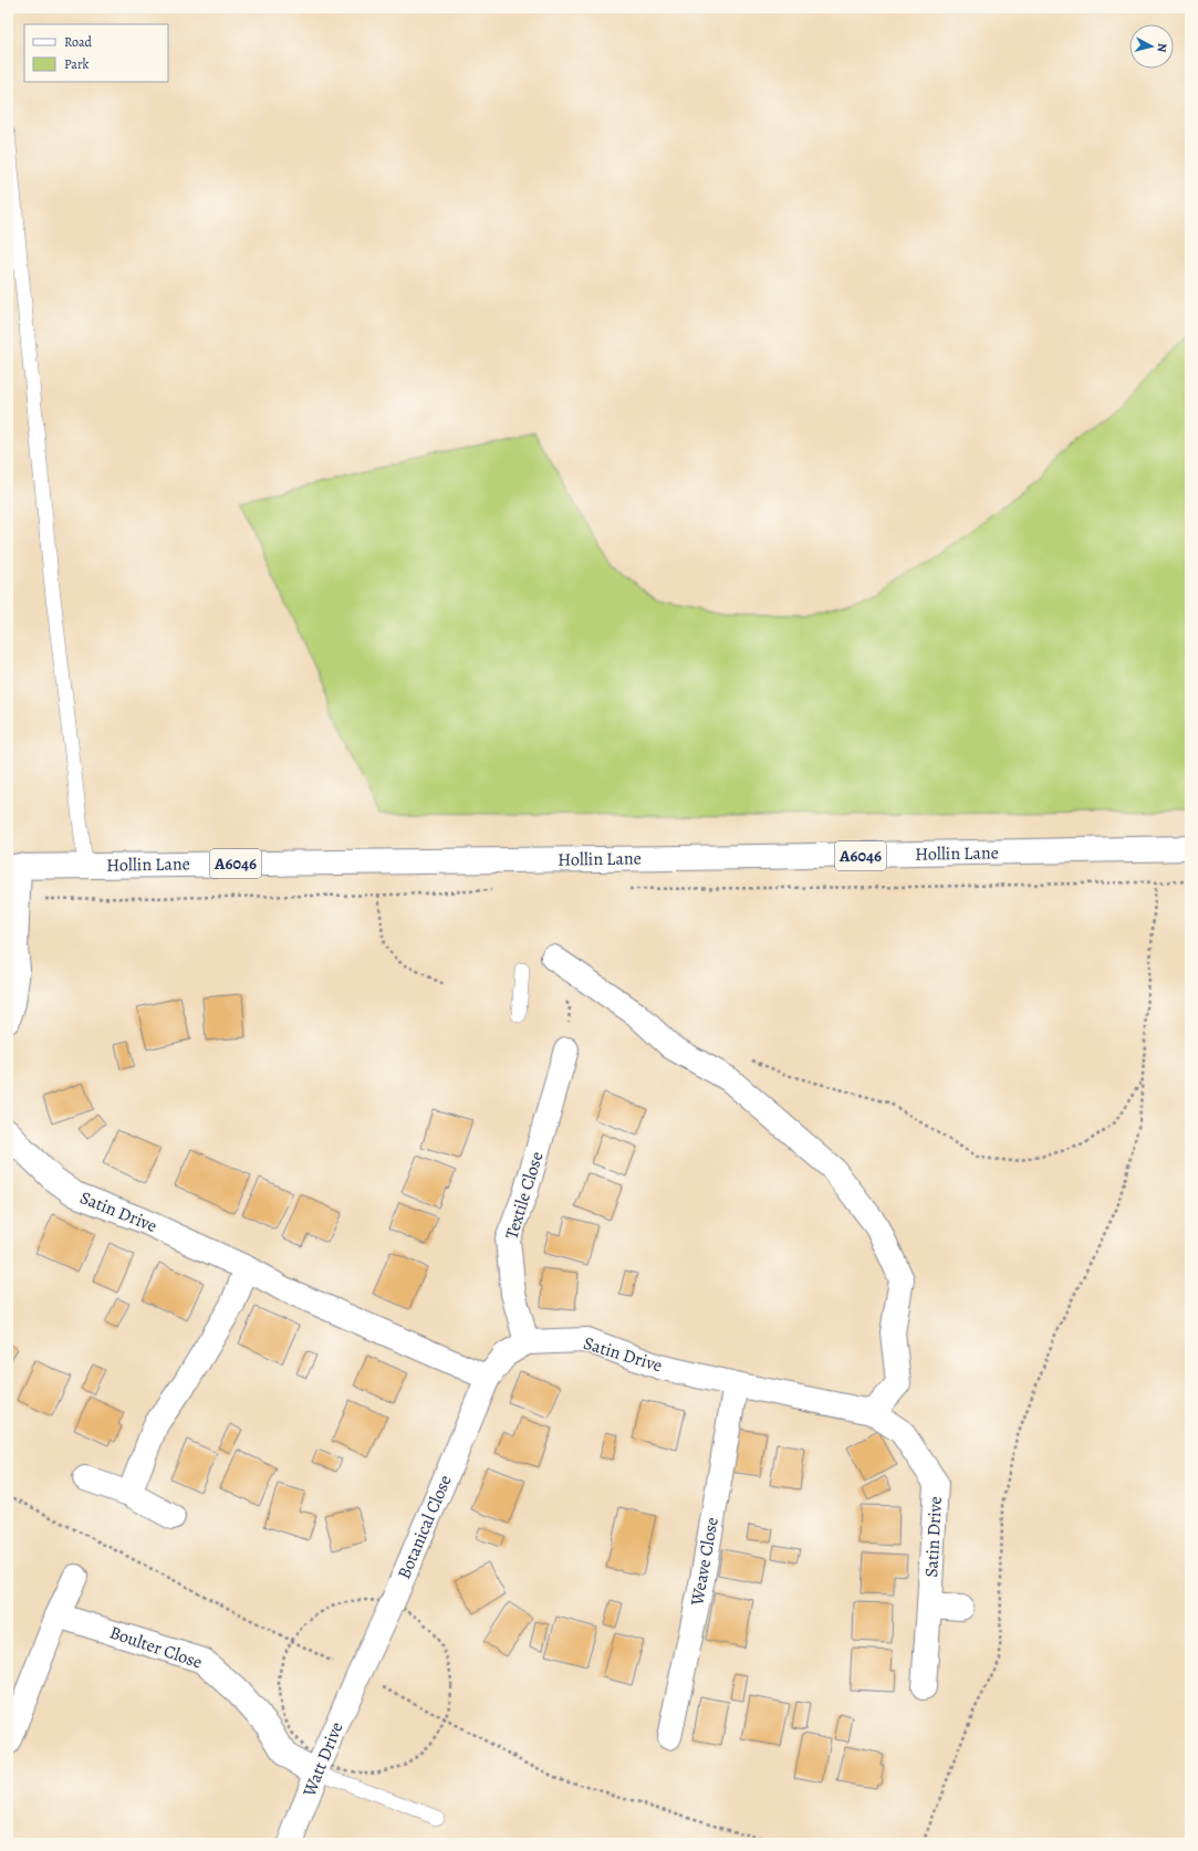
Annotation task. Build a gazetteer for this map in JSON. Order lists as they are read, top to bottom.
{
  "streets": {
    "street": [
      "Hollin Lane",
      "A6046",
      "Textile Close",
      "Satin Drive",
      "Botanical Close",
      "Weave Close",
      "Boulter Close",
      "Watt Drive"
    ]
  },
  "crossings": [
    ["Textile Close", "Satin Drive"],
    ["Satin Drive", "Botanical Close"],
    ["Satin Drive", "Weave Close"],
    ["Botanical Close", "Watt Drive"],
    ["Boulter Close", "Watt Drive"]
  ],
  "legend": ["Road", "Park"],
  "north": "right"
}
